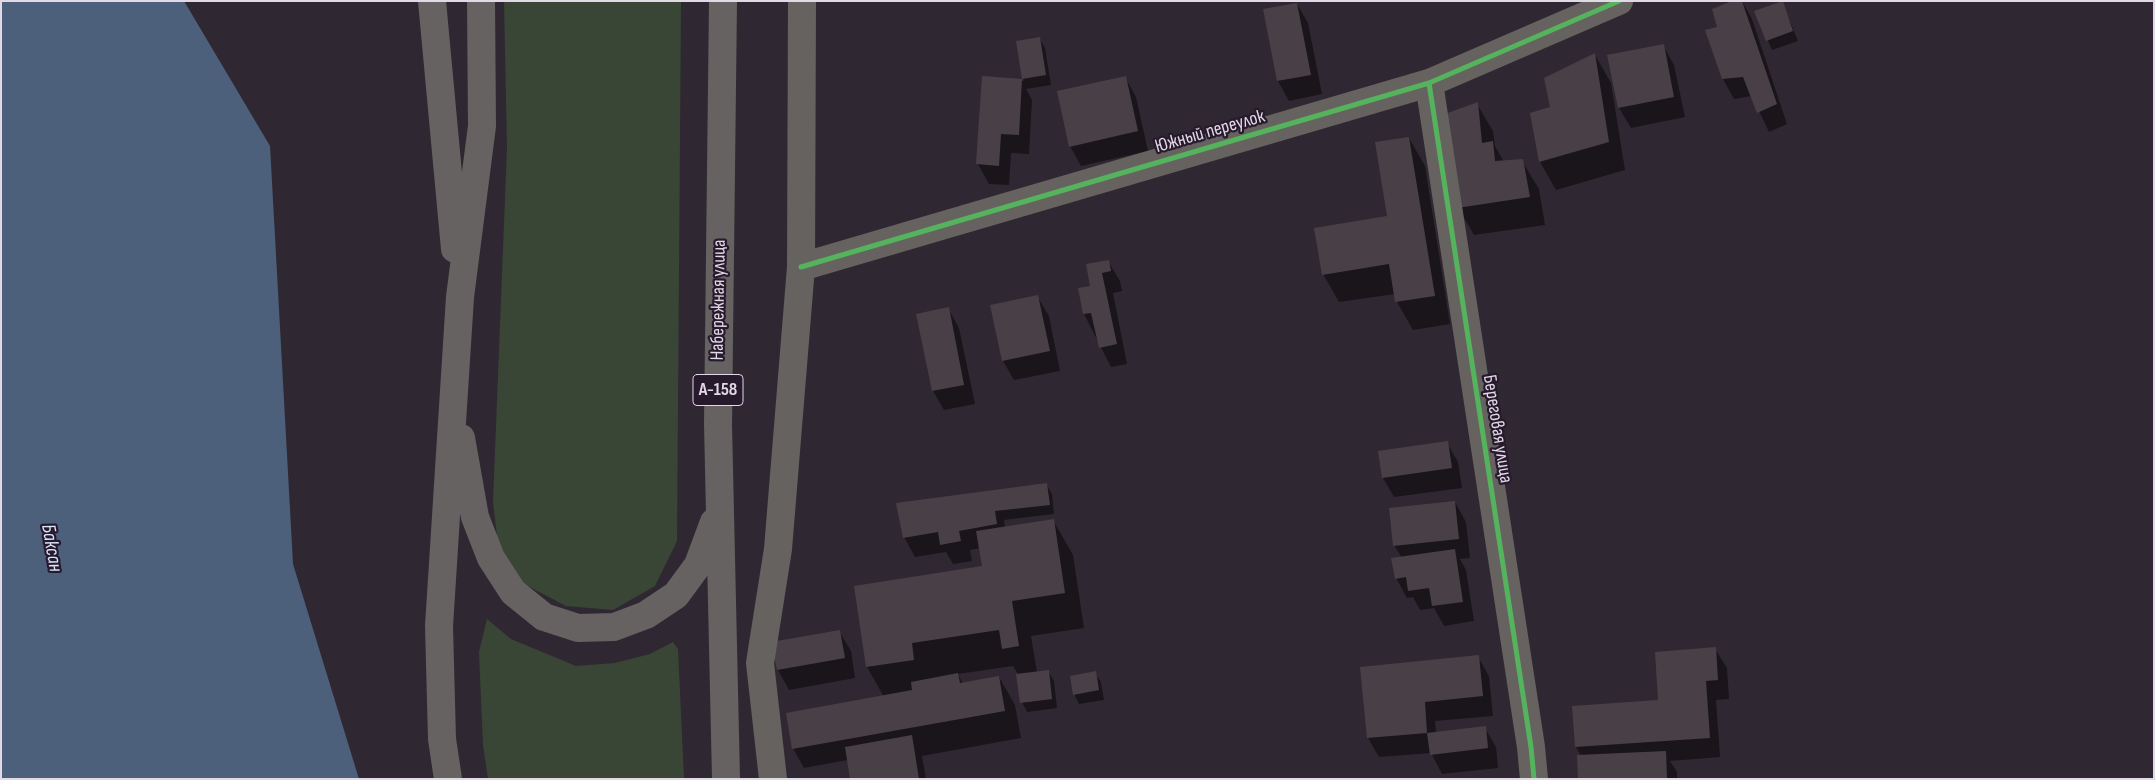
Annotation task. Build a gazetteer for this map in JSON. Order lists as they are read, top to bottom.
{
  "streets": {
    "main road": ["Набережная улица", "А-158"],
    "street": ["Южный переулок", "Береговая улица"]
  },
  "crossings": [
    ["Южный переулок", "Береговая улица"]
  ],
  "water": ["Баксан"]
}
